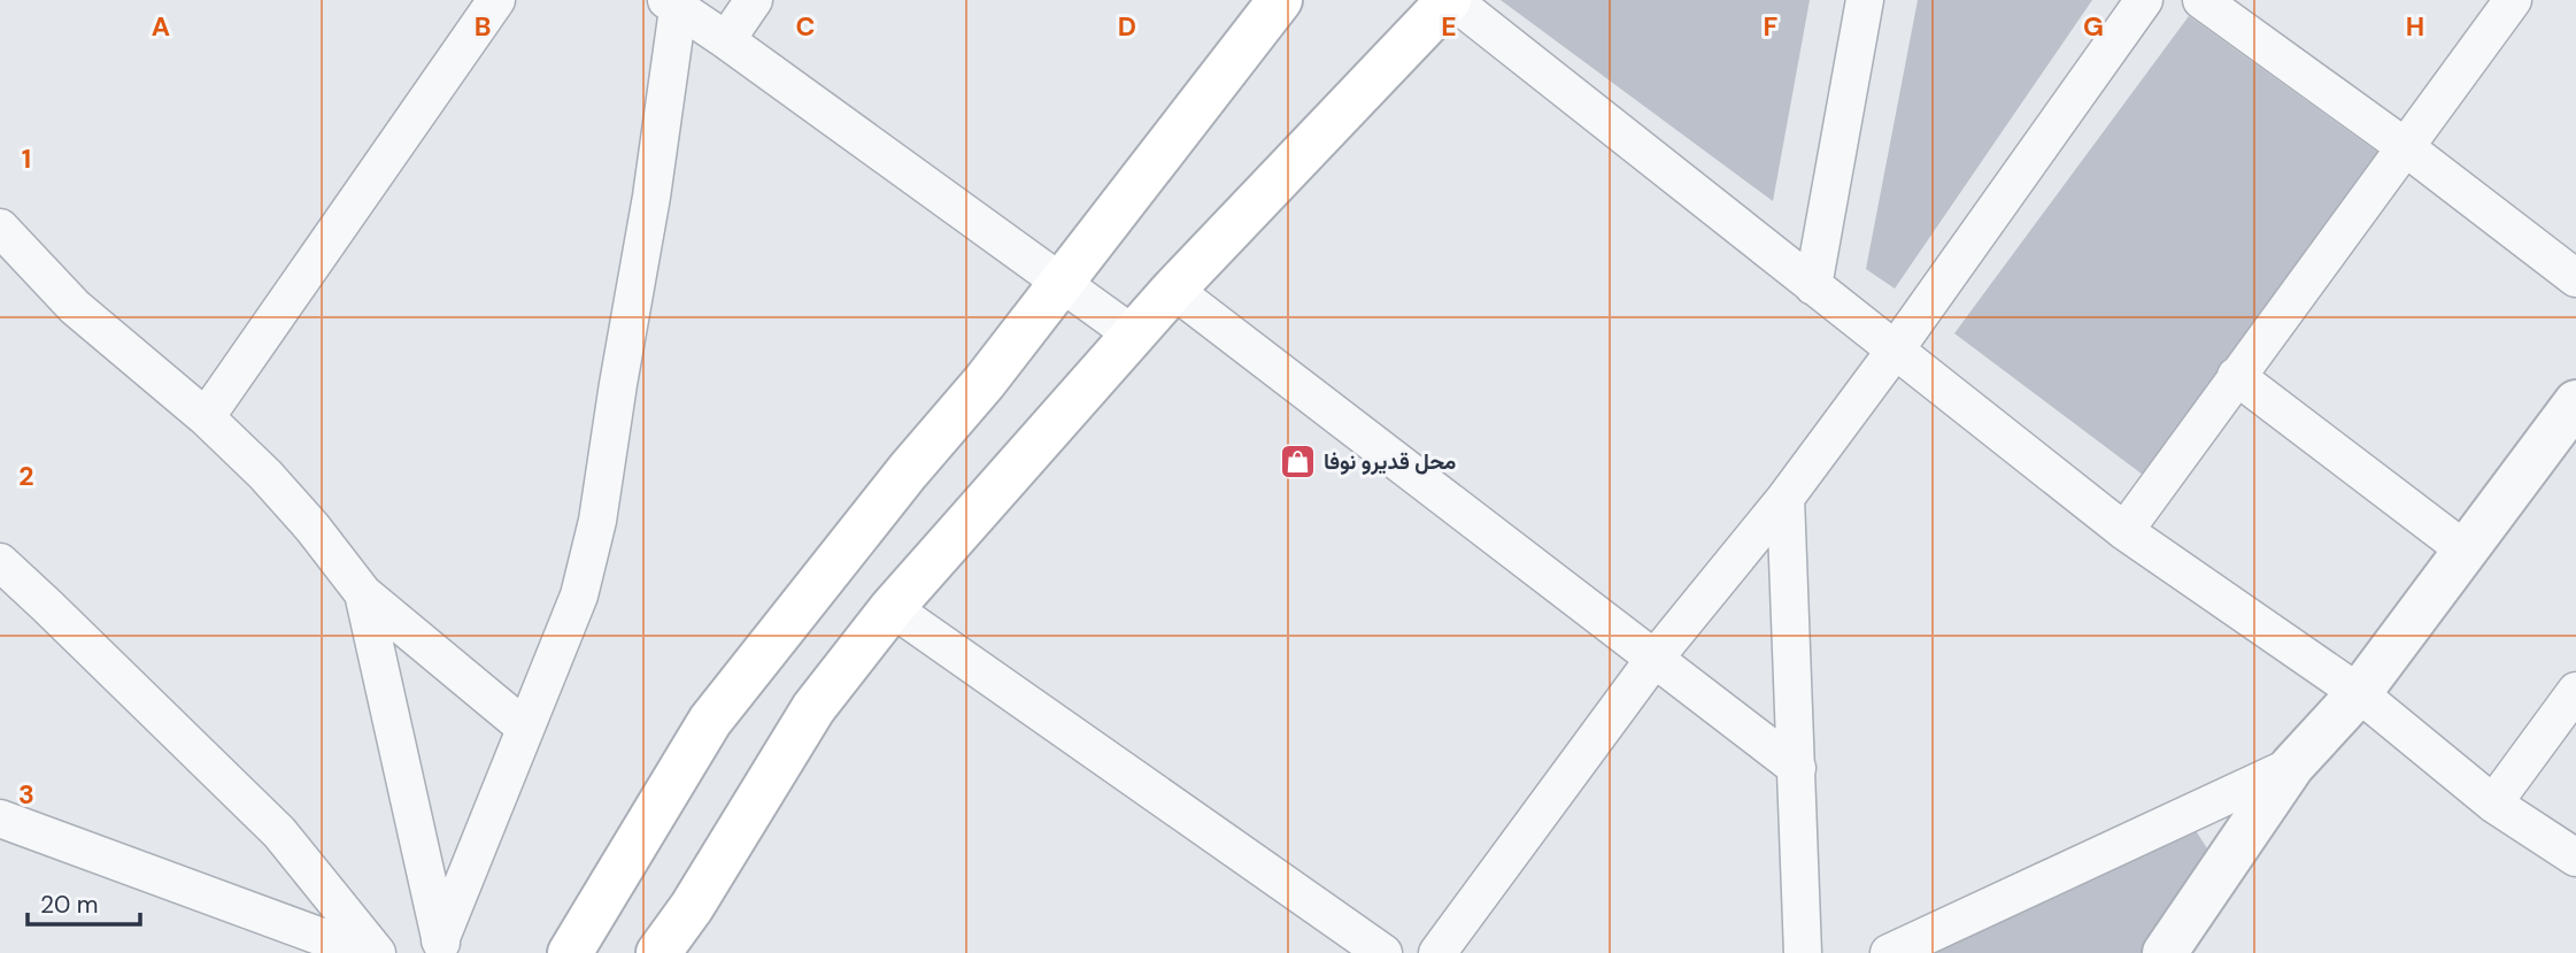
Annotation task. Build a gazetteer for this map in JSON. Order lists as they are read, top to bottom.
{
  "places": {
    "shop": ["محل قديرو نوفا"]
  },
  "scale_bar": "20 m",
  "grid": {
    "columns": [
      "A",
      "B",
      "C",
      "D",
      "E",
      "F",
      "G",
      "H"
    ],
    "rows": ["1", "2", "3"]
  }
}
